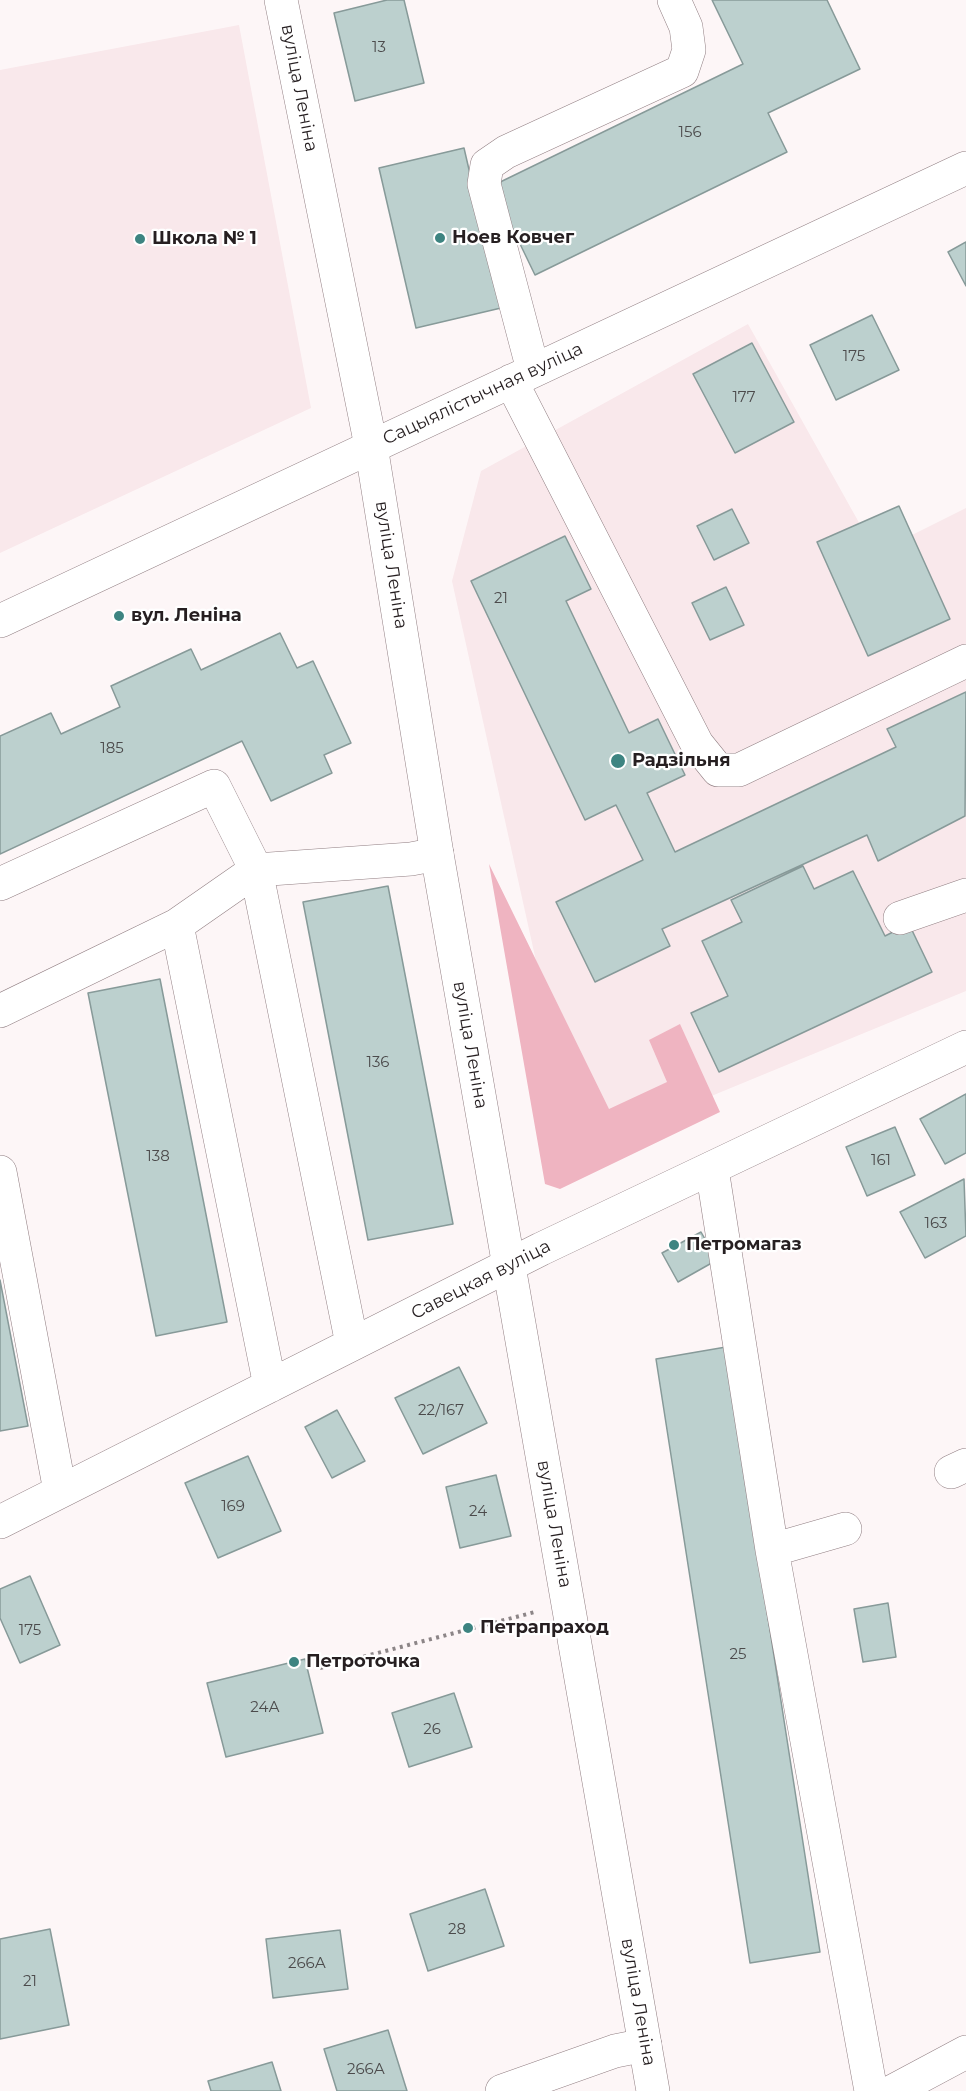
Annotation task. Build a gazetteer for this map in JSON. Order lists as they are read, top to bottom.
{
  "streets": {
    "street": ["вуліца Леніна", "Сацыялістычная вуліца", "Савецкая вуліца"]
  },
  "crossings": [
    ["вуліца Леніна", "Сацыялістычная вуліца"],
    ["вуліца Леніна", "Савецкая вуліца"]
  ],
  "places": [
    "Ноев Ковчег",
    "Школа № 1",
    "вул. Леніна",
    "Радзільня",
    "Петромагаз",
    "Петрапраход",
    "Петроточка"
  ],
  "house_numbers": [
    "13",
    "156",
    "175",
    "177",
    "21",
    "185",
    "136",
    "138",
    "161",
    "163",
    "22/167",
    "169",
    "24",
    "175",
    "25",
    "24А",
    "26",
    "28",
    "266А",
    "21",
    "266А"
  ]
}
